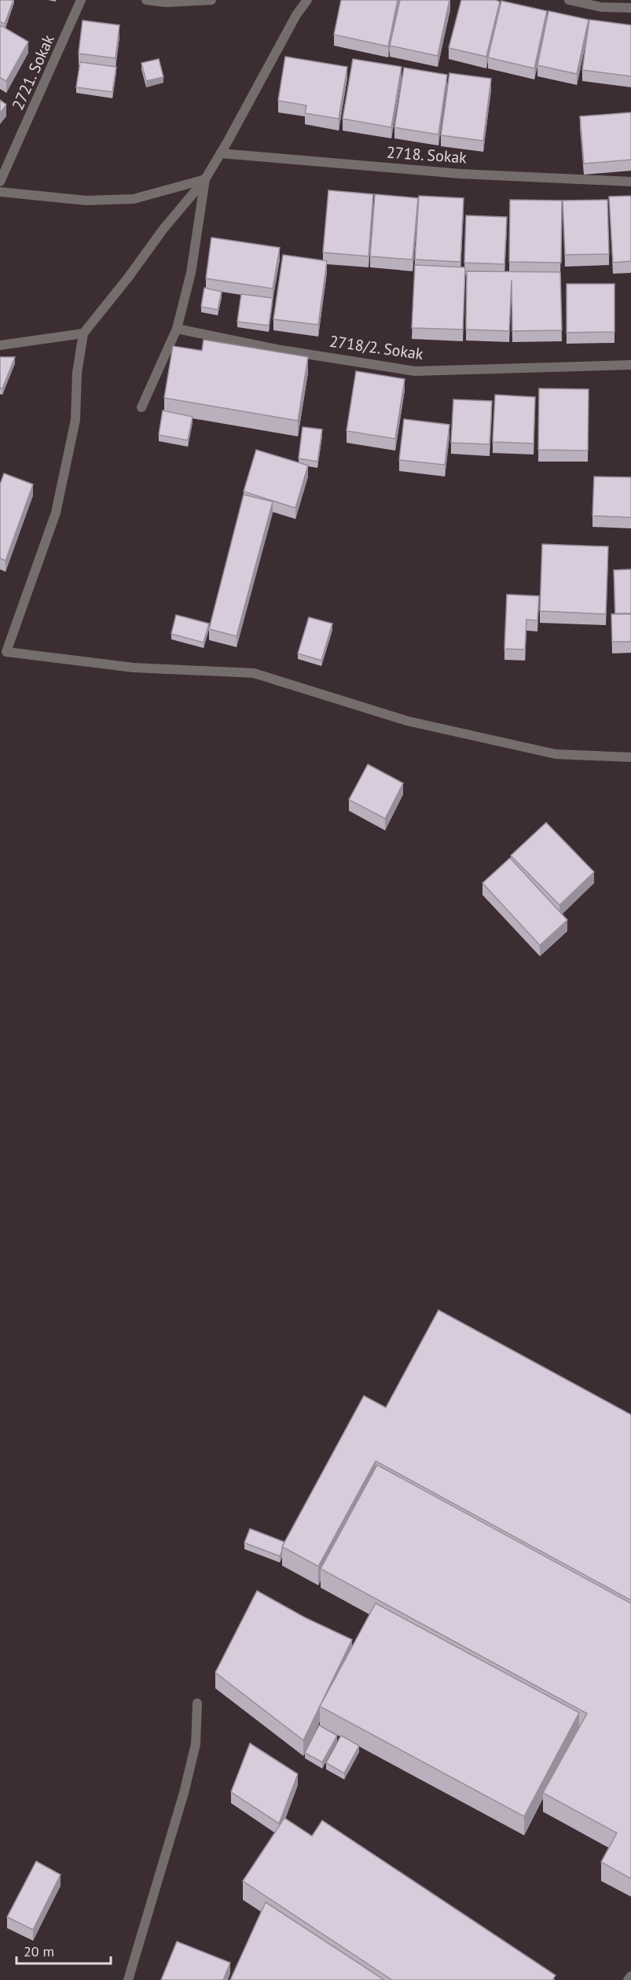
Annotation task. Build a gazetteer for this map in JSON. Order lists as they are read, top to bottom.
{
  "streets": {
    "street": ["2721. Sokak", "2718. Sokak", "2718/2. Sokak"]
  },
  "scale_bar": "20 m"
}
